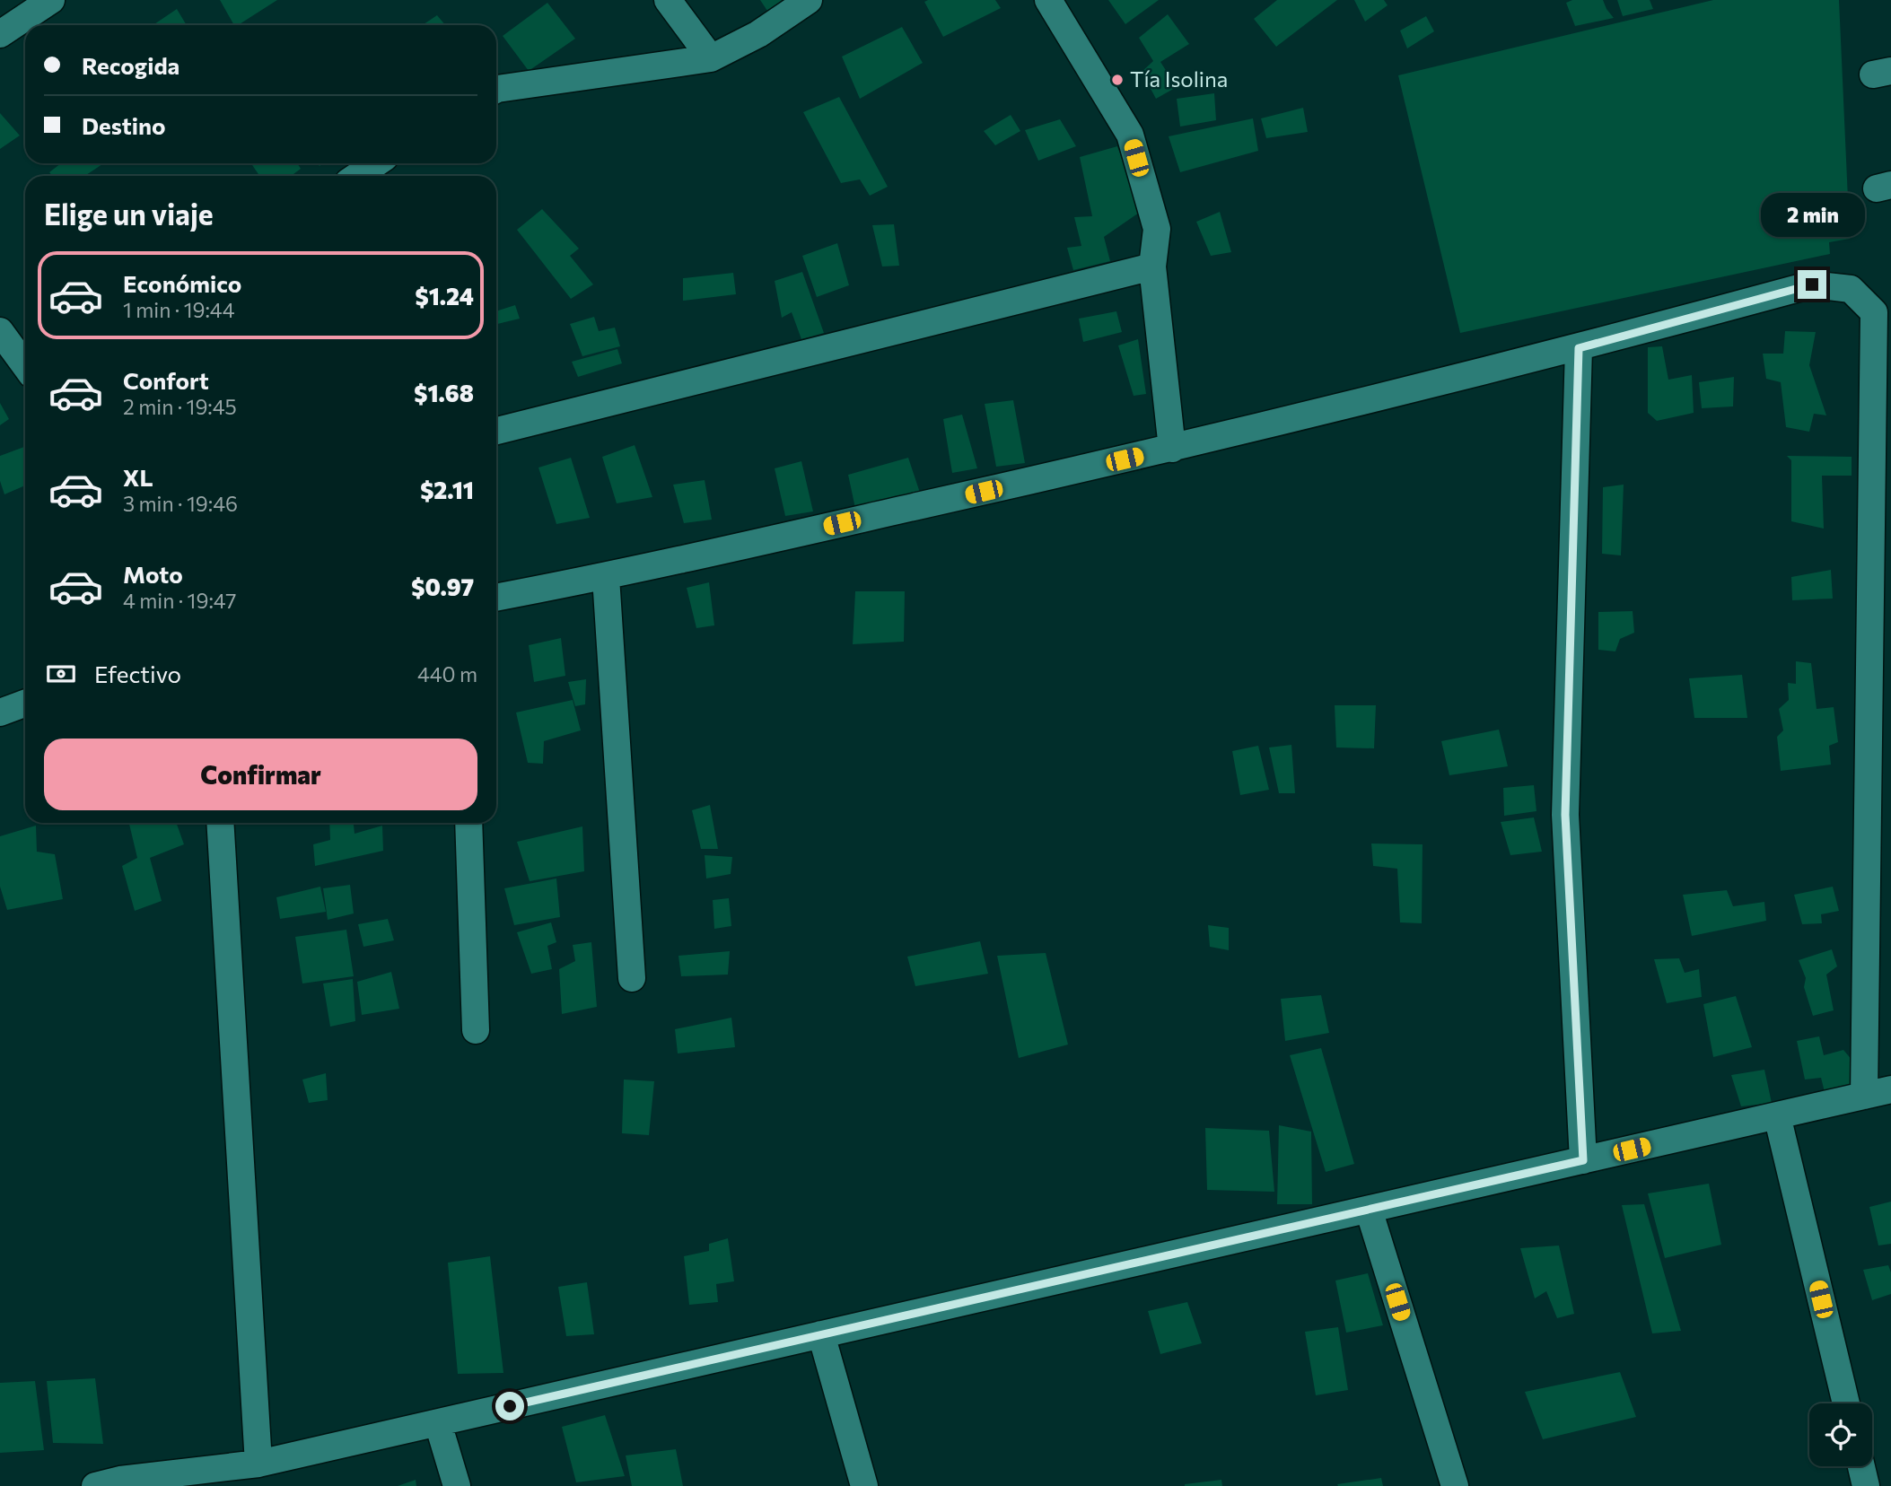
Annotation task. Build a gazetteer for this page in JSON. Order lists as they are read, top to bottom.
{
  "places": ["Tía Isolina"],
  "page": {
    "banner": ["Recogida", "Destino"],
    "heading": "Elige un viaje",
    "bubble": "2 min",
    "list": [
      {
        "name": "Económico",
        "note": "1 min · 19:44",
        "value": "$1.24"
      },
      {
        "name": "Confort",
        "note": "2 min · 19:45",
        "value": "$1.68"
      },
      {
        "name": "XL",
        "note": "3 min · 19:46",
        "value": "$2.11"
      },
      {
        "name": "Moto",
        "note": "4 min · 19:47",
        "value": "$0.97"
      }
    ],
    "pay": ["Efectivo", "440 m"],
    "buttons": "Confirmar"
  }
}
